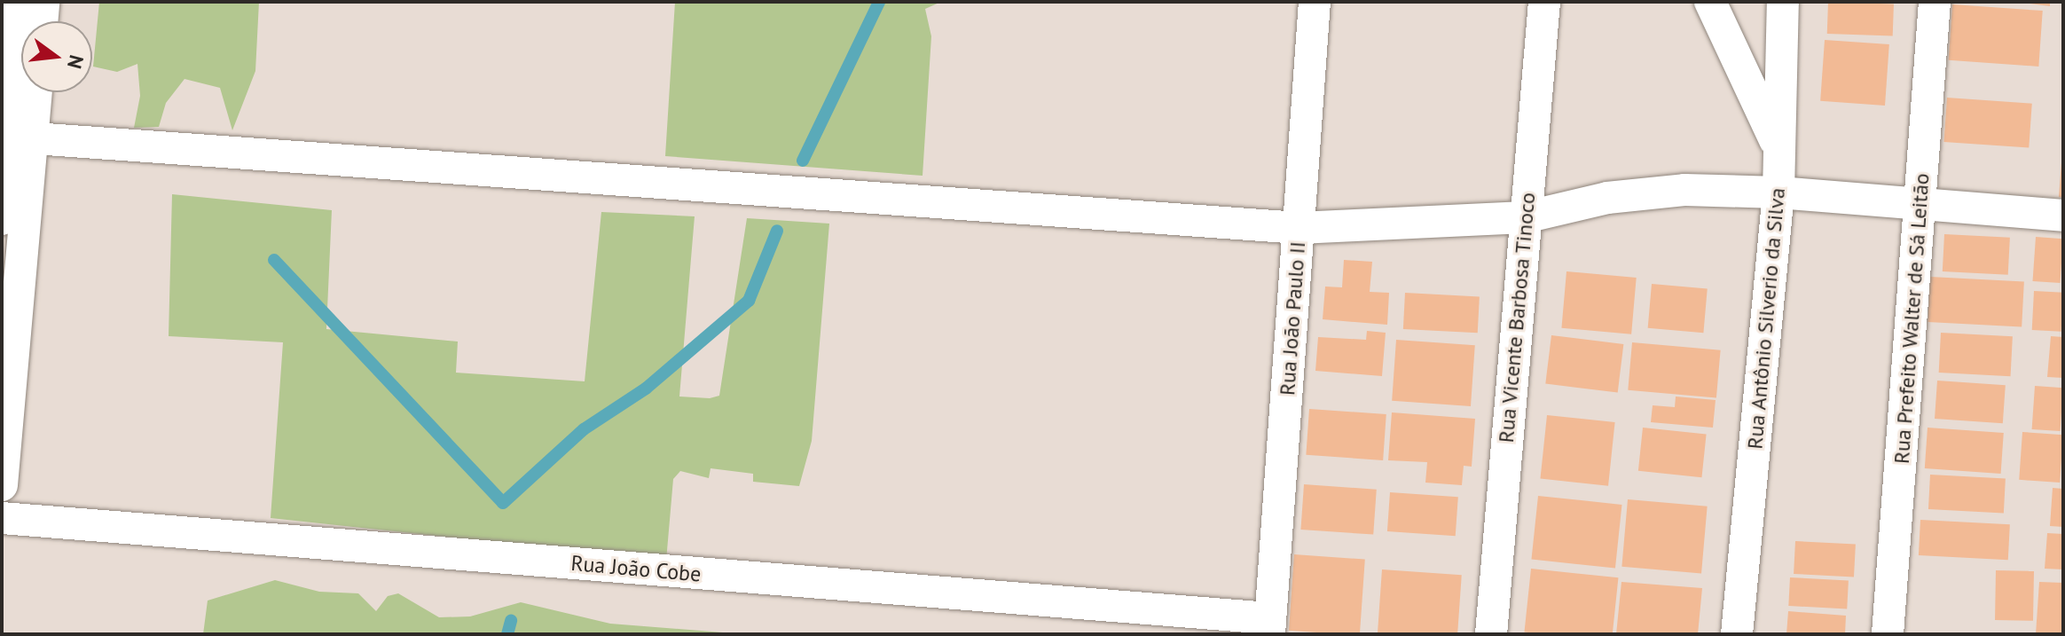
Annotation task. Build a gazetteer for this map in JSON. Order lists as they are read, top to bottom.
{
  "streets": {
    "street": [
      "Rua Vicente Barbosa Tinoco",
      "Rua João Paulo II",
      "Rua Antônio Silverio da Silva",
      "Rua Prefeito Walter de Sá Leitão",
      "Rua João Cobe"
    ]
  },
  "crossings": [
    ["Rua João Paulo II", "Rua João Cobe"]
  ],
  "north": "right"
}
